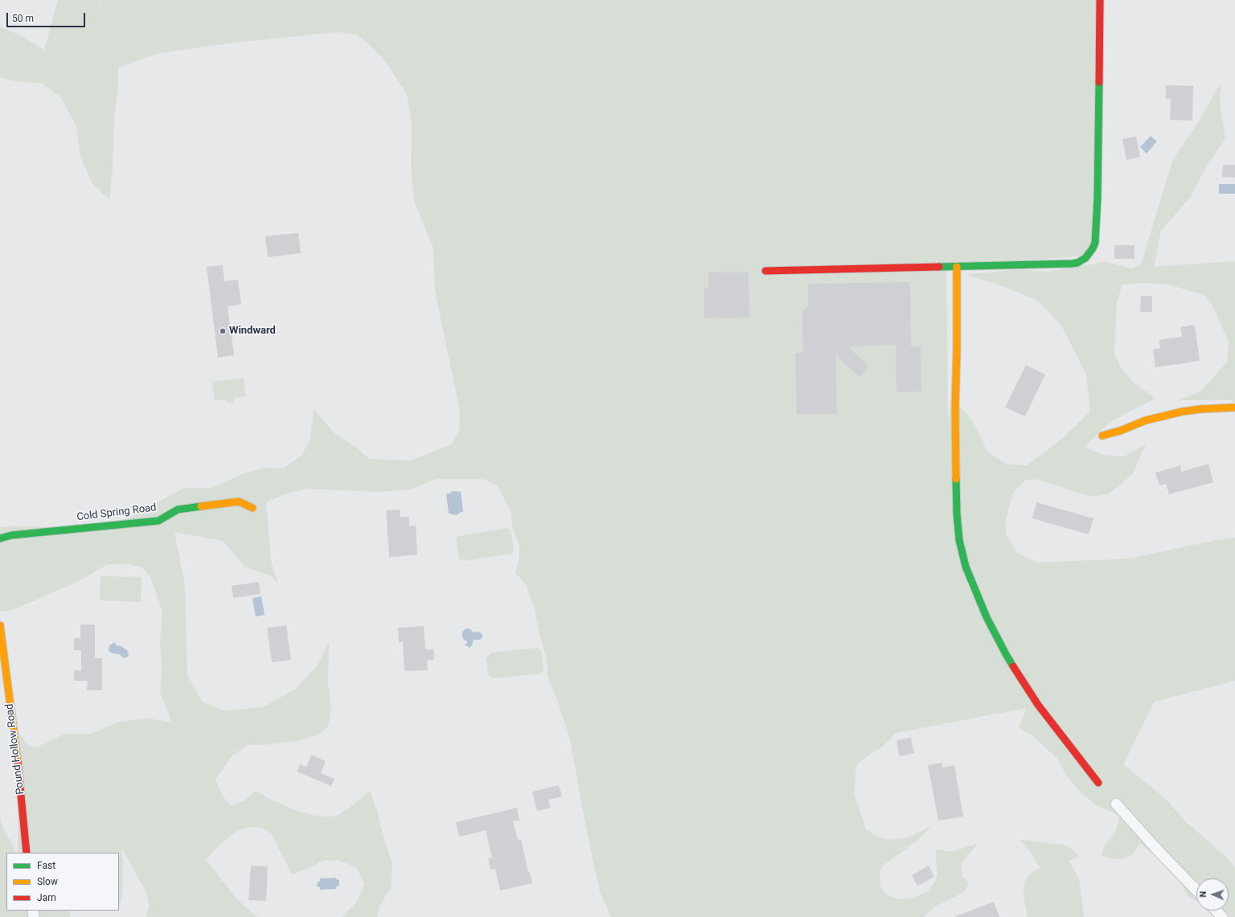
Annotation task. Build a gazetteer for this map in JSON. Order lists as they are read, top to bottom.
{
  "streets": {
    "street": ["Cold Spring Road", "Pound Hollow Road"]
  },
  "places": ["Windward"],
  "legend": ["Fast", "Slow", "Jam"],
  "scale_bar": "50 m",
  "north": "left"
}
